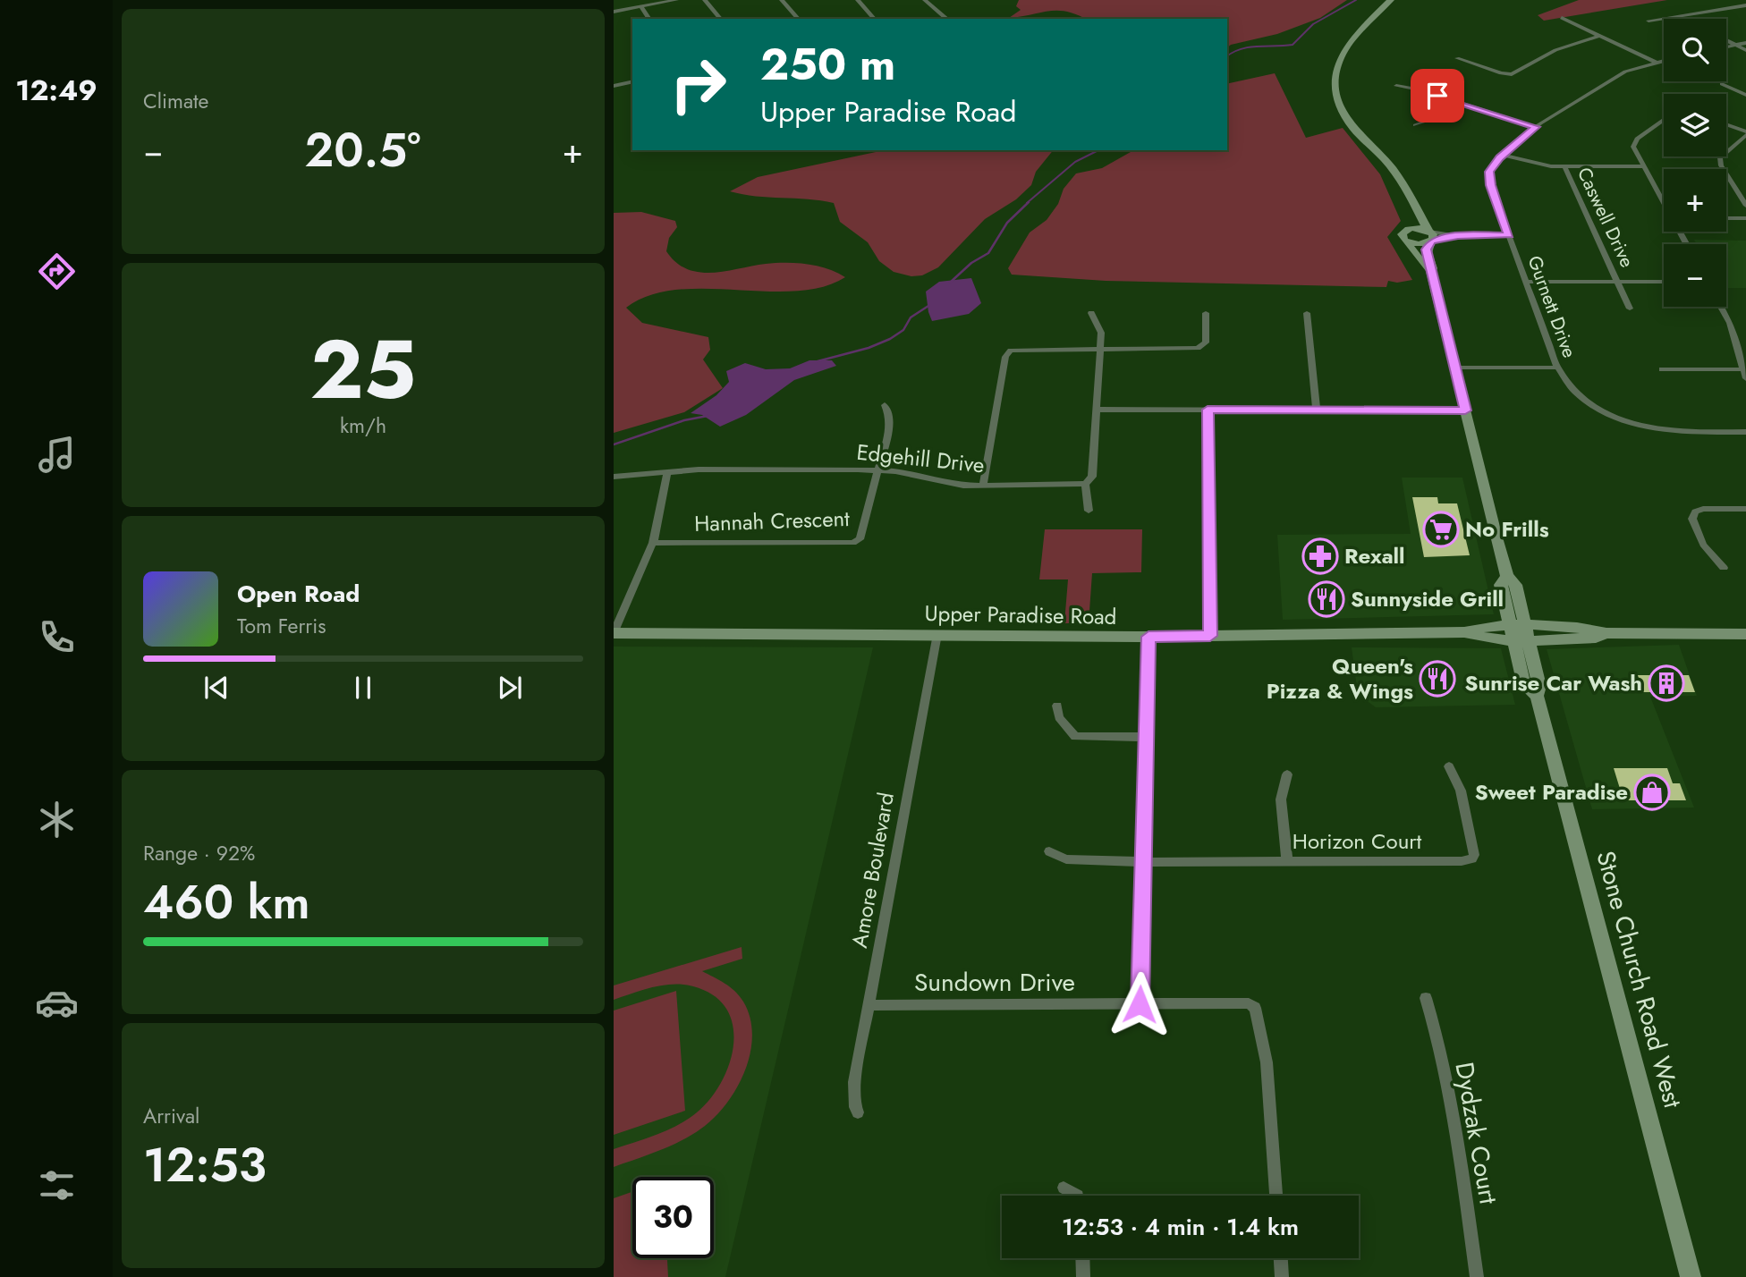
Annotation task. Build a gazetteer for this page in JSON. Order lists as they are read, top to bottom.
{
  "streets": {
    "main road": ["Upper Paradise Road", "Stone Church Road West"],
    "street": [
      "Caswell Drive",
      "Gurnett Drive",
      "Edgehill Drive",
      "Hannah Crescent",
      "Horizon Court",
      "Amore Boulevard",
      "Sundown Drive",
      "Dydzak Court"
    ]
  },
  "crossings": [
    ["Edgehill Drive", "Hannah Crescent"],
    ["Upper Paradise Road", "Amore Boulevard"],
    ["Upper Paradise Road", "Stone Church Road West"],
    ["Amore Boulevard", "Sundown Drive"]
  ],
  "places": {
    "supermarket": ["No Frills"],
    "pharmacy": ["Rexall"],
    "restaurant": ["Sunnyside Grill", "Queen's Pizza & Wings"],
    "building": ["Sunrise Car Wash"],
    "shop": ["Sweet Paradise"]
  },
  "page": {
    "tabs": "12:49",
    "tile": [
      "Climate",
      ["25", "km/h"],
      ["Range · 92%", "460 km"],
      ["Arrival", "12:53"]
    ],
    "map_buttons": ["+", "−"],
    "turn": ["250 m", "Upper Paradise Road"],
    "heat": ["−", "20.5°", "+"],
    "song": ["Open Road", "Tom Ferris"],
    "limit": "30",
    "trip": "12:53 · 4 min · 1.4 km"
  }
}
